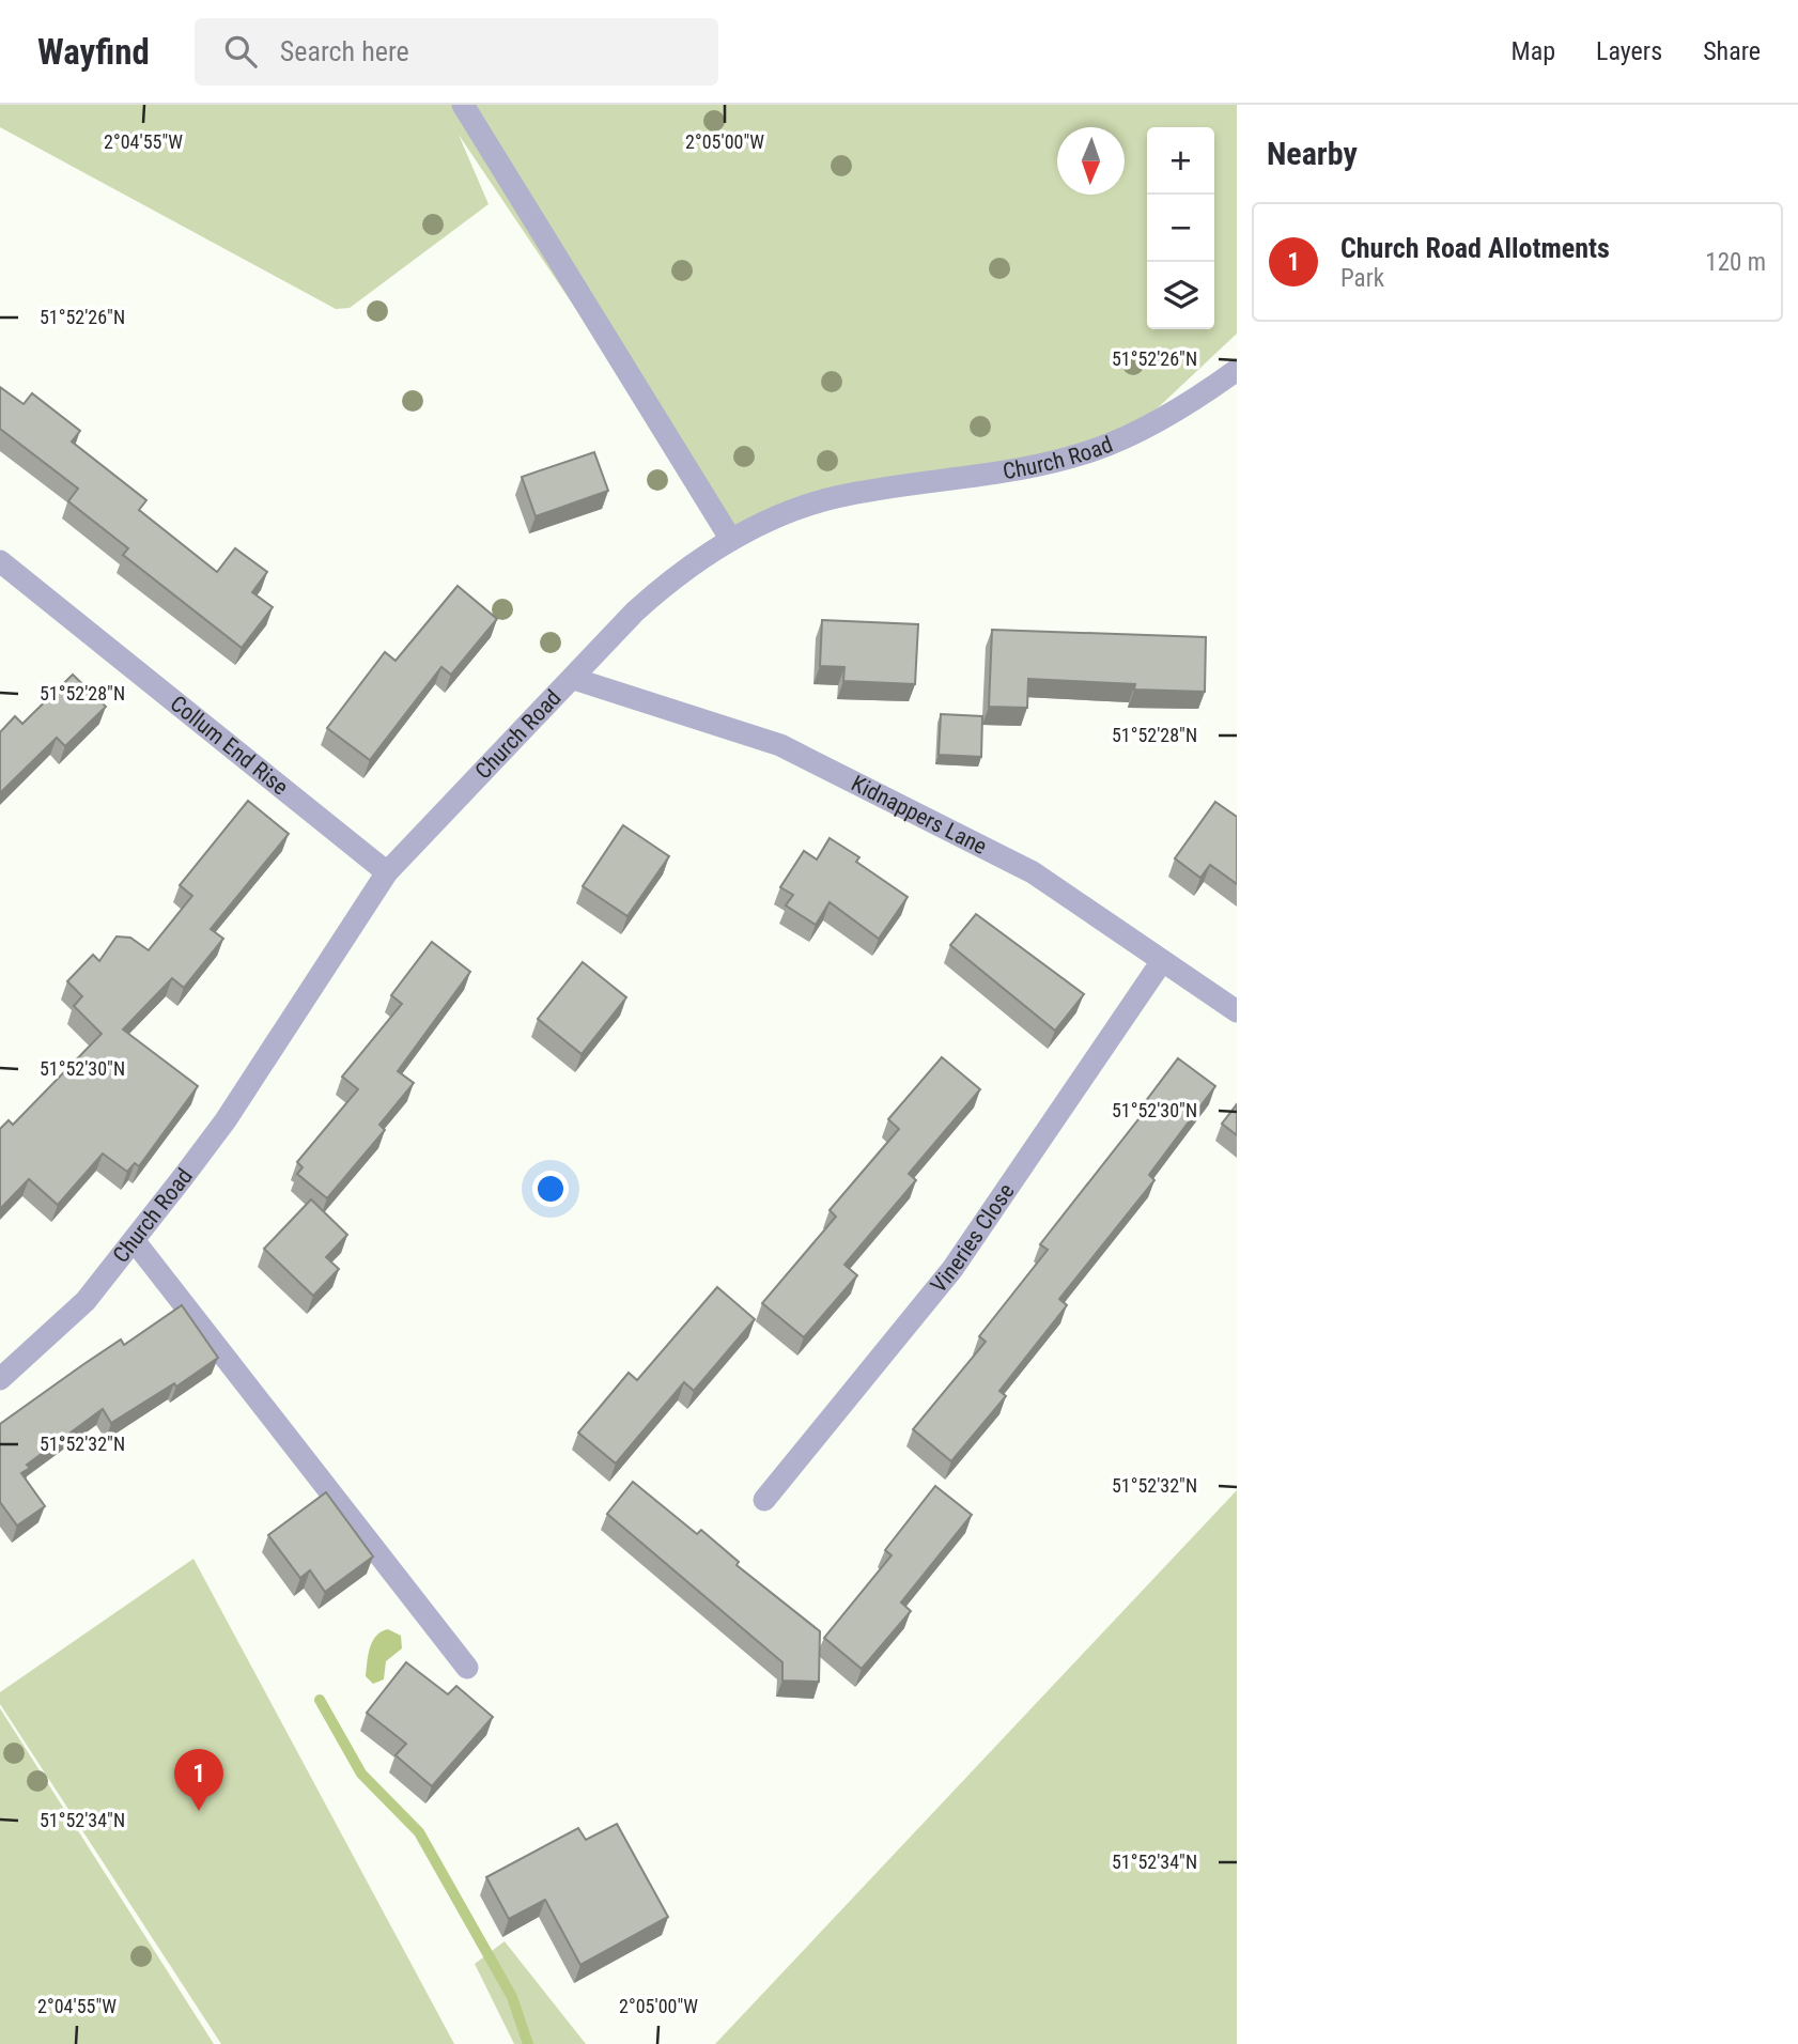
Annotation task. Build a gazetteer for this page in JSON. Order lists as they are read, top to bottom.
{
  "streets": {
    "street": [
      "Church Road",
      "Collum End Rise",
      "Kidnappers Lane",
      "Vineries Close"
    ]
  },
  "crossings": [
    ["Church Road", "Collum End Rise"],
    ["Church Road", "Kidnappers Lane"],
    ["Kidnappers Lane", "Vineries Close"]
  ],
  "north": "bottom",
  "page": {
    "header": "Wayfind",
    "search": "Search here",
    "nav": ["Map", "Layers", "Share"],
    "heading": "Nearby",
    "map_buttons": ["+", "−"],
    "list": [
      {
        "mark": "1",
        "name": "Church Road Allotments",
        "note": "Park",
        "value": "120 m"
      }
    ],
    "pins": "1"
  },
  "coordinates": [
    "2°04'55\"W",
    "2°05'00\"W",
    "51°52'26\"N",
    "51°52'28\"N",
    "51°52'30\"N",
    "51°52'32\"N",
    "51°52'34\"N"
  ]
}
